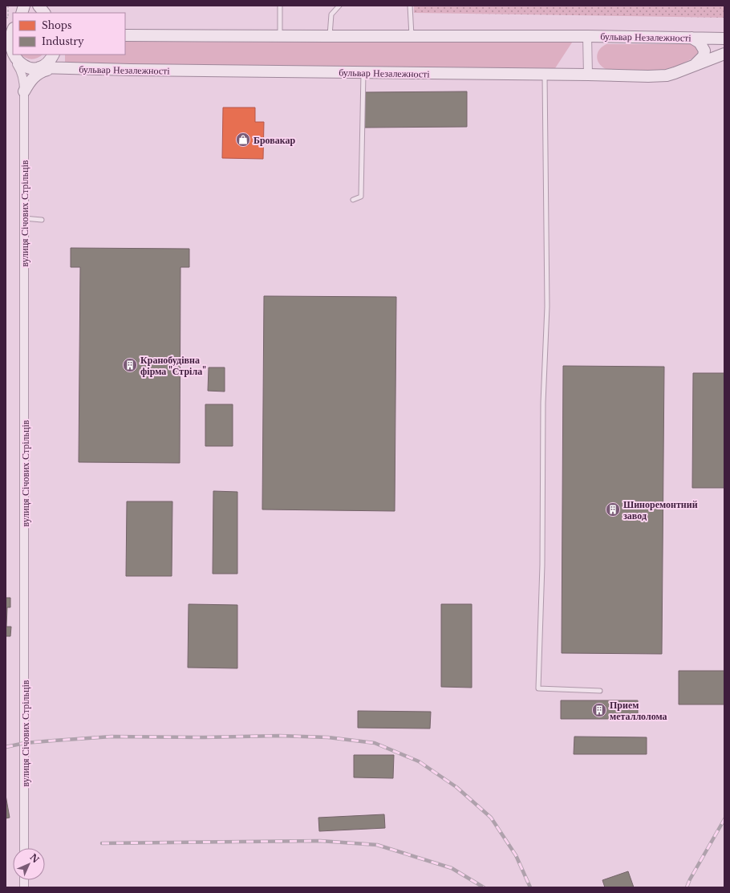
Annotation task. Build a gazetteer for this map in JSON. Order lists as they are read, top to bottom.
{
  "streets": {
    "street": ["бульвар Незалежності", "вулиця Січових Стрільців"]
  },
  "crossings": [
    ["бульвар Незалежності", "вулиця Січових Стрільців"]
  ],
  "places": {
    "shop": ["Бровакар"],
    "building": ["Кранобудівна фірма \"Стріла\"", "Шиноремонтний завод", "Прием металлолома"]
  },
  "legend": ["Shops", "Industry"],
  "north": "top right"
}
